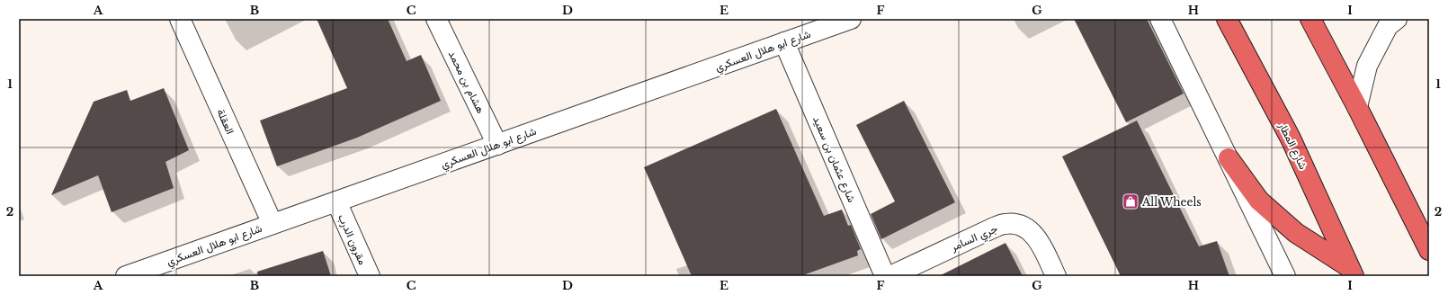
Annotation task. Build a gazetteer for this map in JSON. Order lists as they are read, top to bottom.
{
  "streets": {
    "highway": ["شارع المطار"],
    "street": [
      "شارع ابو هلال العسكري",
      "هشام بن محمد",
      "العقلة",
      "شارع عثمان بن سعيد",
      "جري السامر",
      "مقرون الدرب"
    ]
  },
  "crossings": [
    ["شارع ابو هلال العسكري", "هشام بن محمد"],
    ["شارع ابو هلال العسكري", "العقلة"],
    ["شارع ابو هلال العسكري", "شارع عثمان بن سعيد"],
    ["شارع ابو هلال العسكري", "مقرون الدرب"]
  ],
  "places": {
    "shop": ["All Wheels"]
  },
  "grid": {
    "columns": [
      "A",
      "B",
      "C",
      "D",
      "E",
      "F",
      "G",
      "H",
      "I"
    ],
    "rows": ["1", "2"]
  }
}
